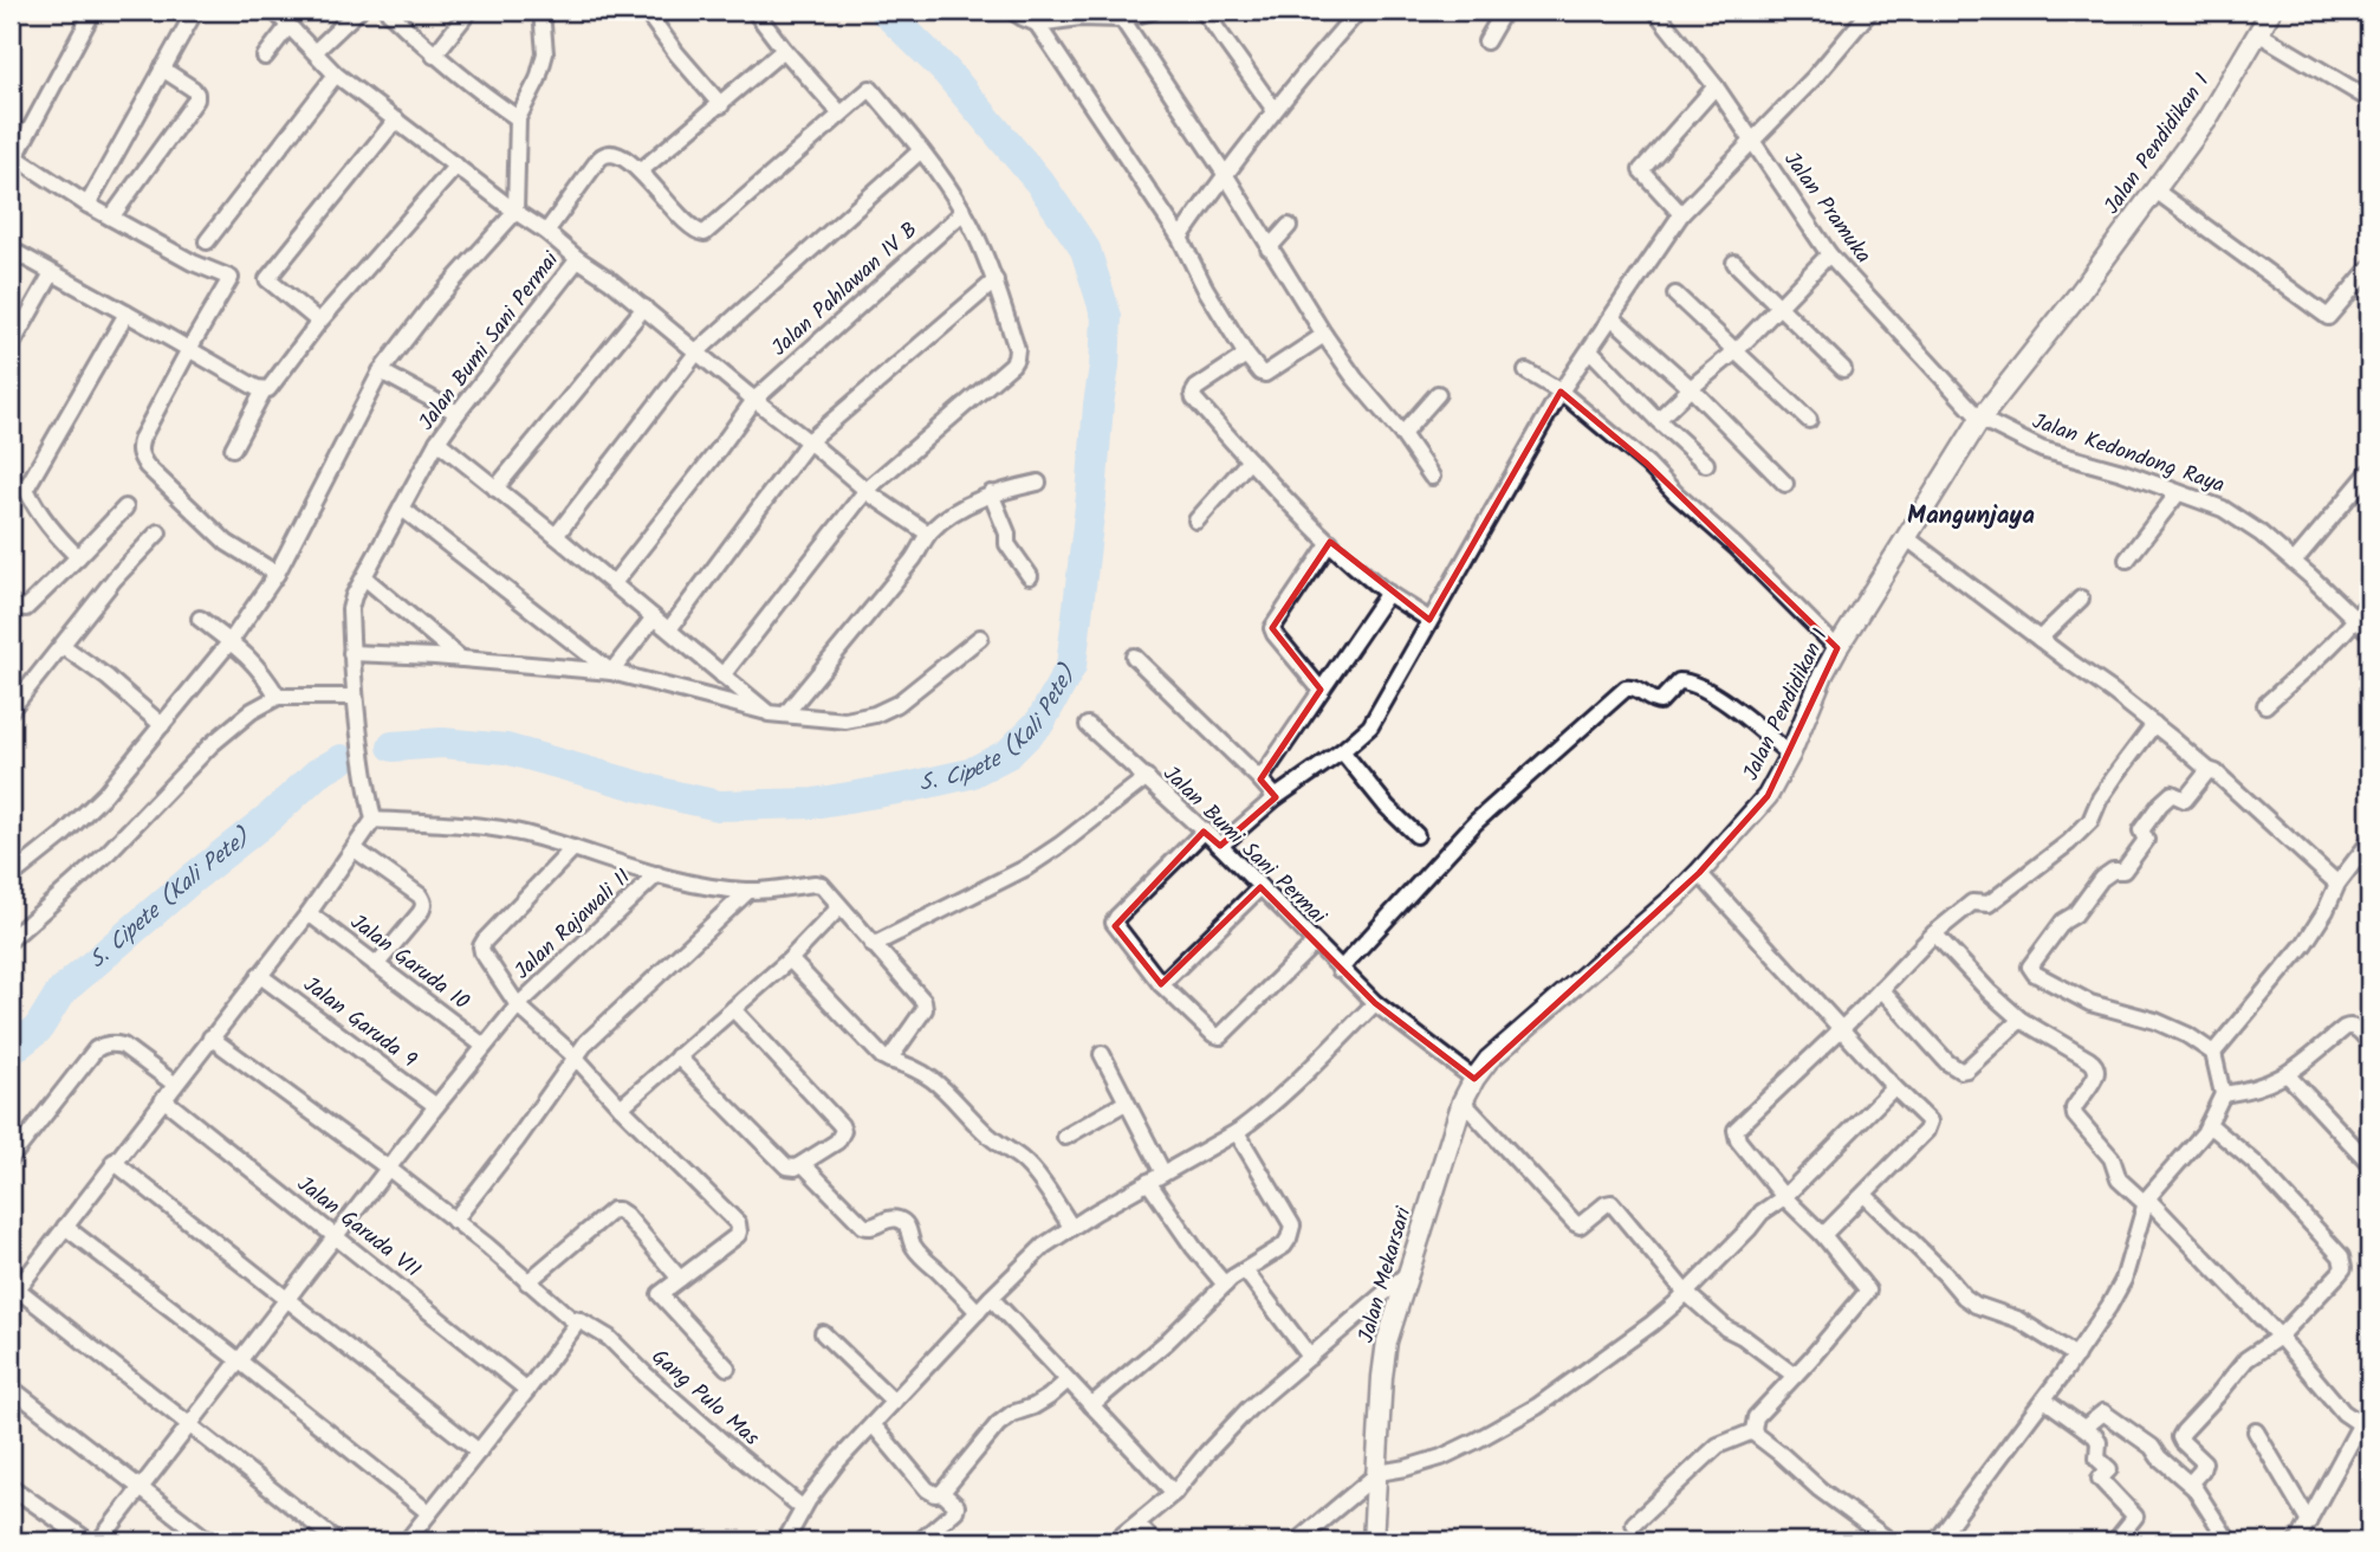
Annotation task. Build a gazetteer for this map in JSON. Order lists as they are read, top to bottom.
{
  "streets": {
    "street": [
      "Jalan Pendidikan 1",
      "Jalan Pramuka",
      "Jalan Pahlawan IV B",
      "Jalan Bumi Sani Permai",
      "Jalan Kedondong Raya",
      "Jalan Rajawali II",
      "Jalan Garuda 10",
      "Jalan Garuda 9",
      "Jalan Garuda VII",
      "Jalan Mekarsari",
      "Gang Pulo Mas"
    ]
  },
  "crossings": [
    ["Jalan Pendidikan 1", "Jalan Pramuka"],
    ["Jalan Pendidikan 1", "Jalan Bumi Sani Permai"],
    ["Jalan Pendidikan 1", "Jalan Kedondong Raya"],
    ["Jalan Pendidikan 1", "Jalan Mekarsari"],
    ["Jalan Pramuka", "Jalan Kedondong Raya"],
    ["Jalan Bumi Sani Permai", "Jalan Mekarsari"],
    ["Jalan Rajawali II", "Jalan Garuda 10"],
    ["Jalan Rajawali II", "Jalan Garuda 9"],
    ["Jalan Rajawali II", "Jalan Garuda VII"],
    ["Jalan Rajawali II", "Gang Pulo Mas"]
  ],
  "districts": ["Mangunjaya"],
  "water": ["S. Cipete (Kali Pete)"]
}
